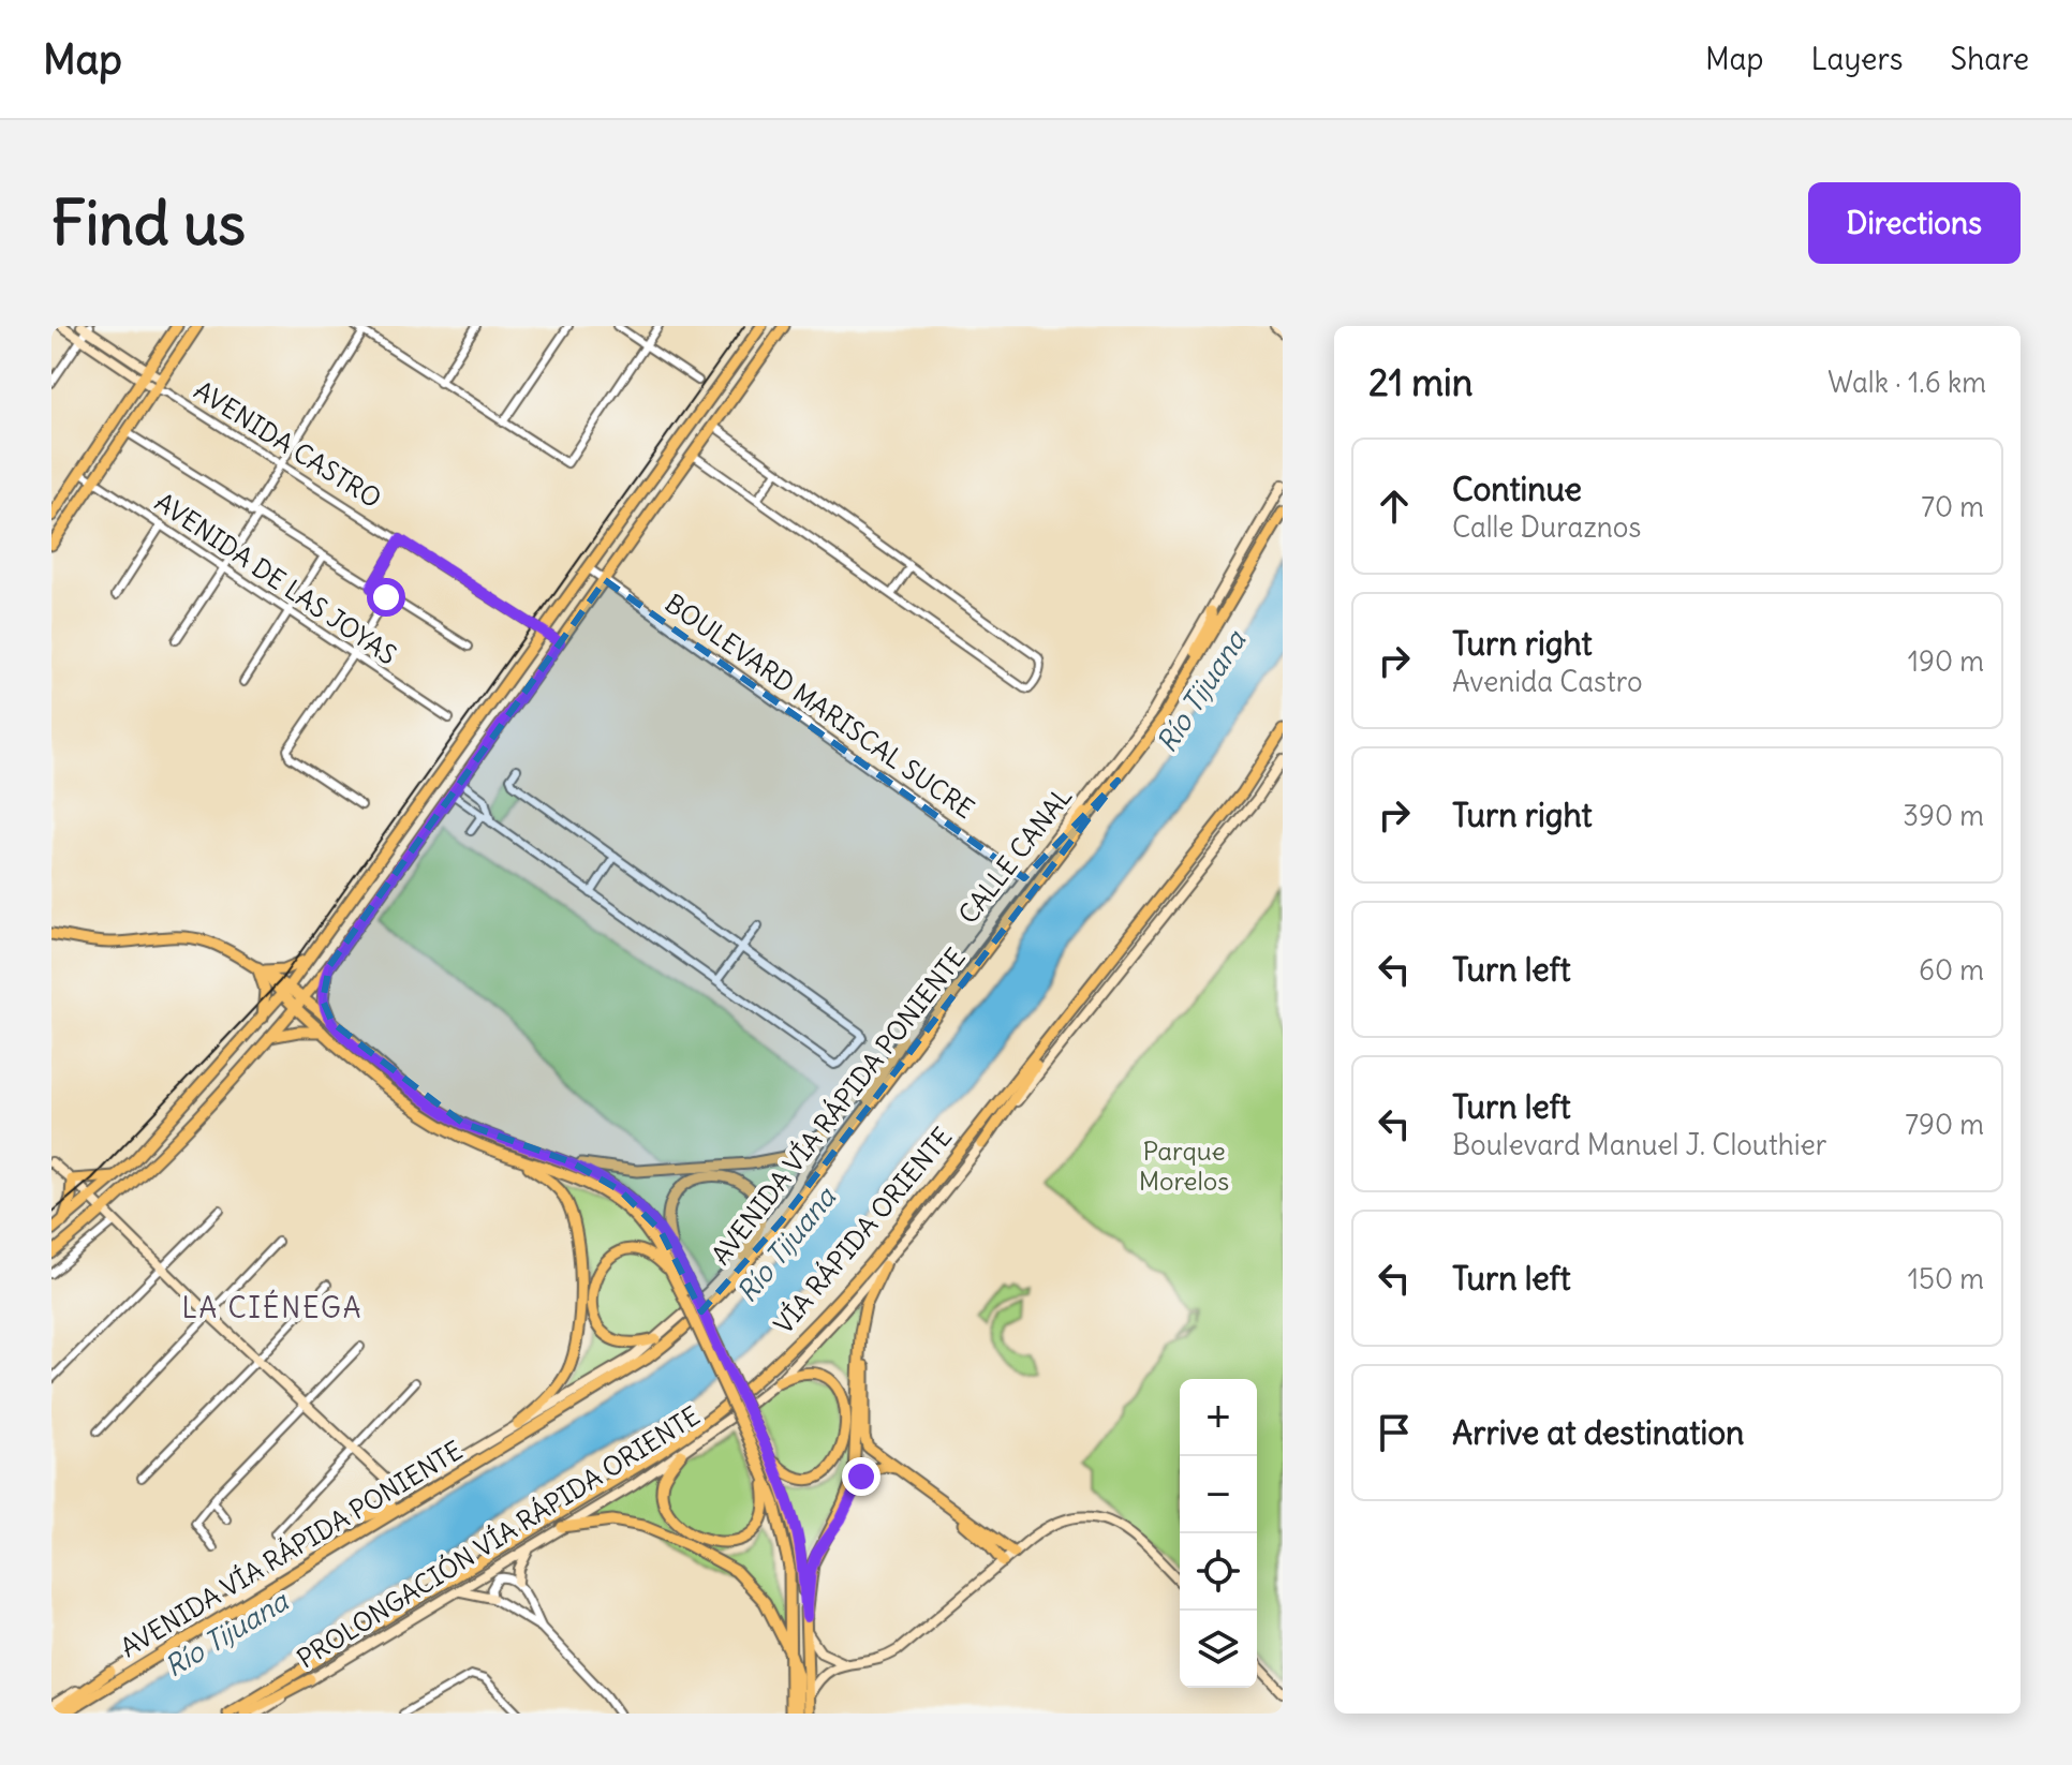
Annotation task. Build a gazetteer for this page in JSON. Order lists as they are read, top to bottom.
{
  "streets": {
    "main road": [
      "CALLE CANAL",
      "AVENIDA VÍA RÁPIDA PONIENTE",
      "VÍA RÁPIDA ORIENTE",
      "PROLONGACIÓN VÍA RÁPIDA ORIENTE"
    ],
    "street": ["AVENIDA CASTRO", "AVENIDA DE LAS JOYAS", "BOULEVARD MARISCAL SUCRE"]
  },
  "crossings": [
    ["BOULEVARD MARISCAL SUCRE", "CALLE CANAL"]
  ],
  "districts": ["LA CIÉNEGA"],
  "water": ["Río Tijuana"],
  "parks": ["Parque Morelos"],
  "page": {
    "header": "Map",
    "nav": ["Map", "Layers", "Share"],
    "buttons": "Directions",
    "title": "Find us",
    "heading": ["21 min", "Walk · 1.6 km"],
    "list": [
      ["Continue", "Calle Duraznos", "70 m"],
      ["Turn right", "Avenida Castro", "190 m"],
      ["Turn right", "390 m"],
      ["Turn left", "60 m"],
      ["Turn left", "Boulevard Manuel J. Clouthier", "790 m"],
      ["Turn left", "150 m"],
      "Arrive at destination"
    ],
    "map_buttons": ["+", "−"]
  }
}
